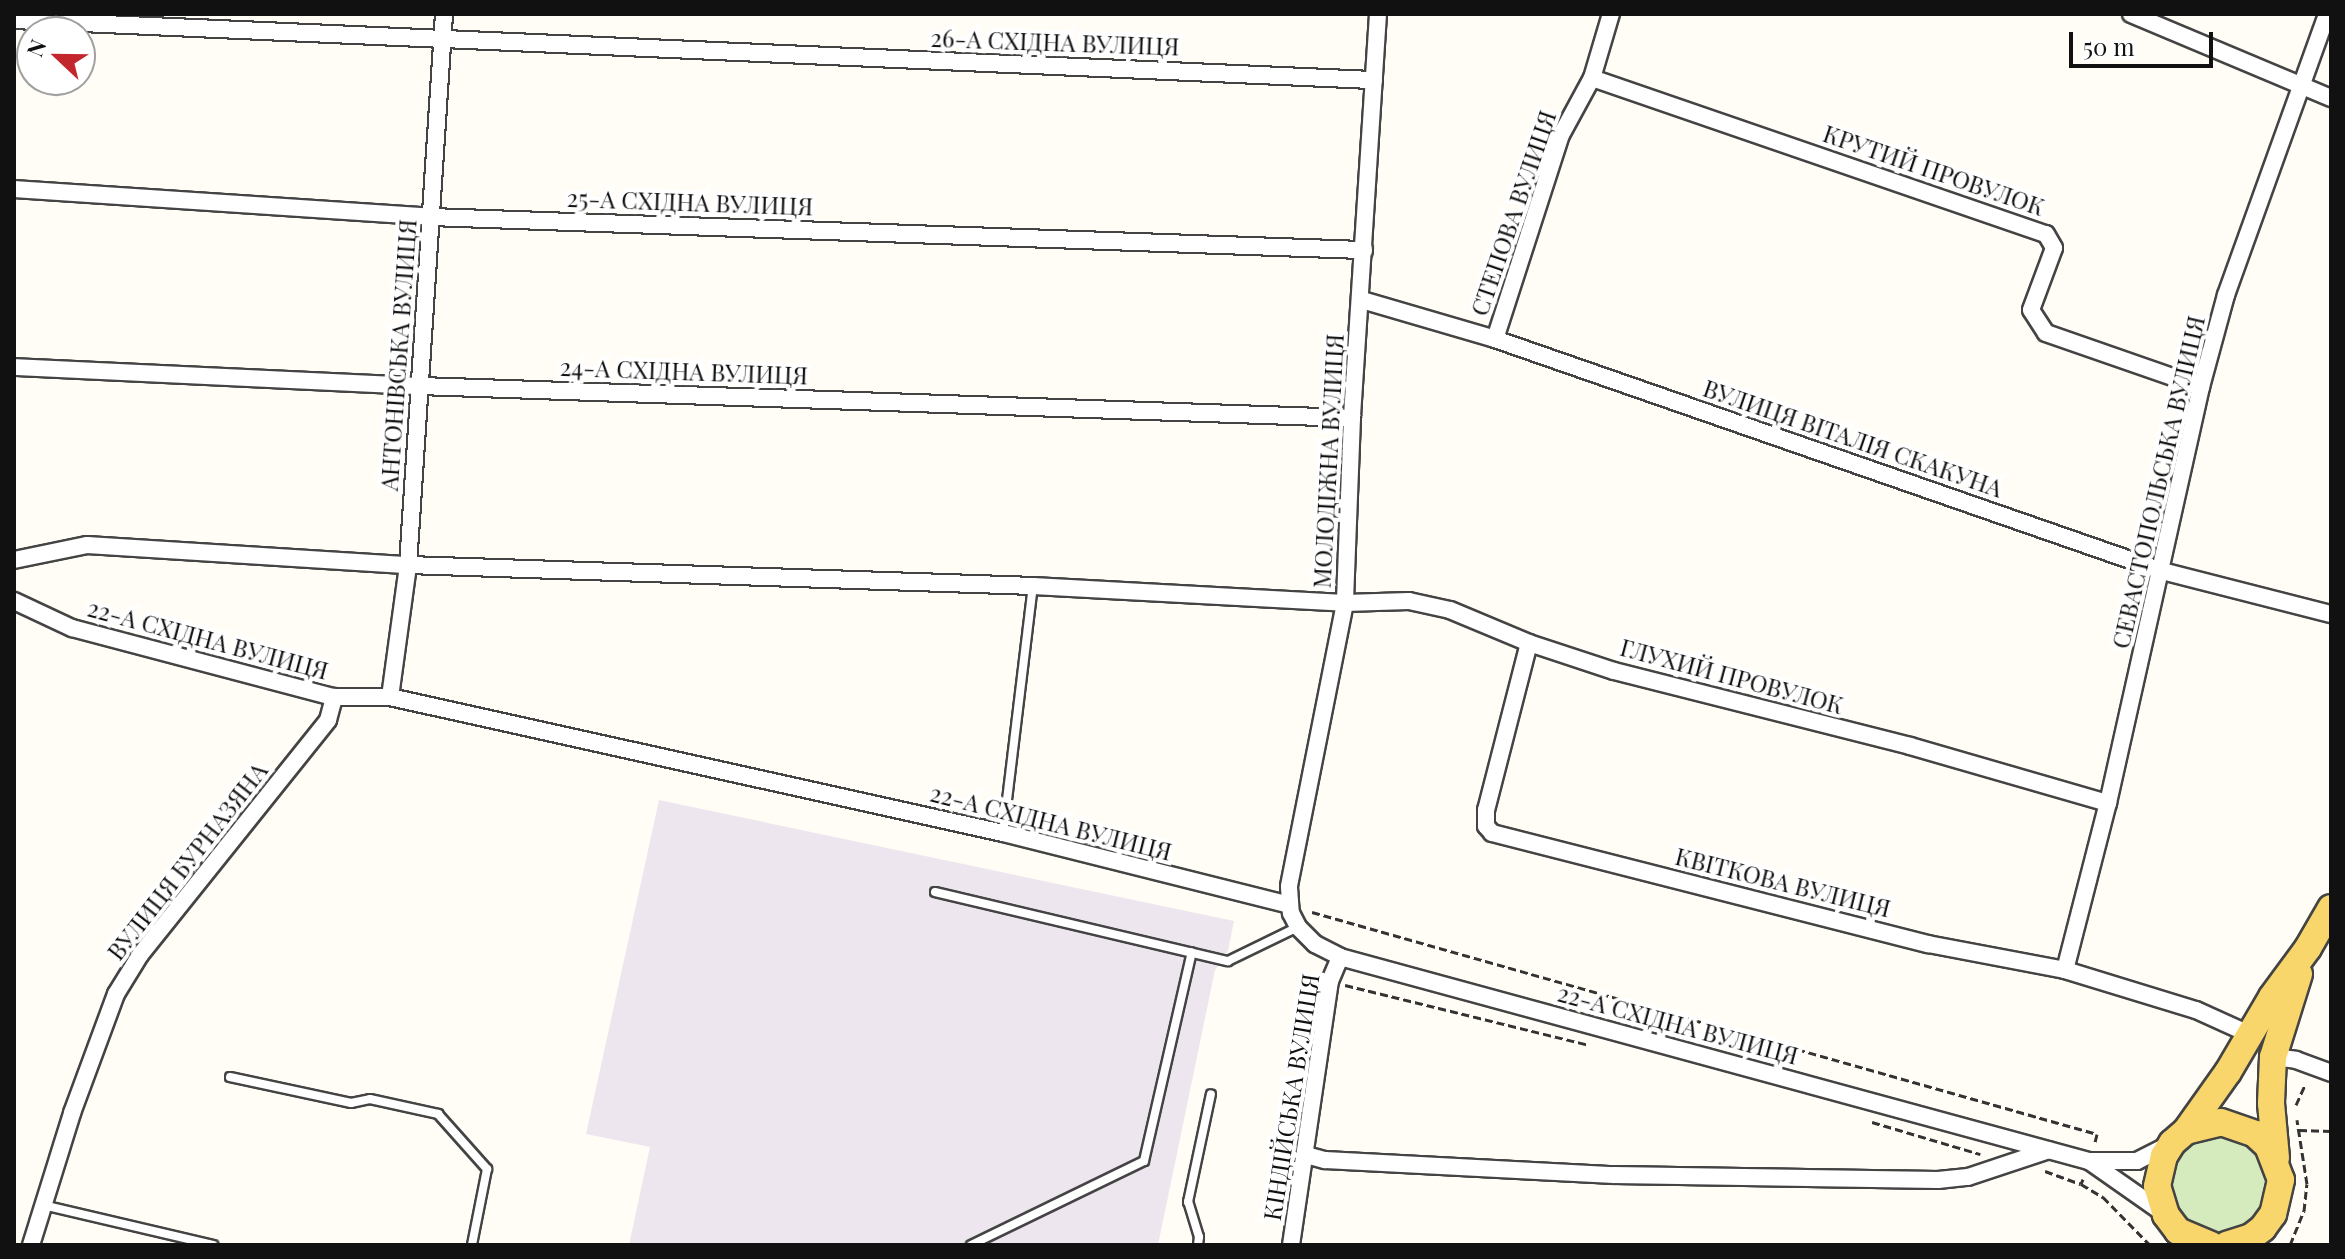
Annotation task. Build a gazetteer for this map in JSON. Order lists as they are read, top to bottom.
{
  "streets": {
    "street": [
      "26-А СХІДНА ВУЛИЦЯ",
      "КРУТИЙ ПРОВУЛОК",
      "25-А СХІДНА ВУЛИЦЯ",
      "СТЕПОВА ВУЛИЦЯ",
      "АНТОНІВСЬКА ВУЛИЦЯ",
      "24-А СХІДНА ВУЛИЦЯ",
      "ВУЛИЦЯ ВІТАЛІЯ СКАКУНА",
      "МОЛОДІЖНА ВУЛИЦЯ",
      "СЕВАСТОПОЛЬСЬКА ВУЛИЦЯ",
      "22-А СХІДНА ВУЛИЦЯ",
      "ГЛУХИЙ ПРОВУЛОК",
      "ВУЛИЦЯ БУРНАЗЯНА",
      "КВІТКОВА ВУЛИЦЯ",
      "КІНДІЙСЬКА ВУЛИЦЯ"
    ]
  },
  "crossings": [
    ["26-А СХІДНА ВУЛИЦЯ", "АНТОНІВСЬКА ВУЛИЦЯ"],
    ["26-А СХІДНА ВУЛИЦЯ", "МОЛОДІЖНА ВУЛИЦЯ"],
    ["КРУТИЙ ПРОВУЛОК", "СТЕПОВА ВУЛИЦЯ"],
    ["КРУТИЙ ПРОВУЛОК", "СЕВАСТОПОЛЬСЬКА ВУЛИЦЯ"],
    ["25-А СХІДНА ВУЛИЦЯ", "АНТОНІВСЬКА ВУЛИЦЯ"],
    ["25-А СХІДНА ВУЛИЦЯ", "МОЛОДІЖНА ВУЛИЦЯ"],
    ["СТЕПОВА ВУЛИЦЯ", "ВУЛИЦЯ ВІТАЛІЯ СКАКУНА"],
    ["АНТОНІВСЬКА ВУЛИЦЯ", "24-А СХІДНА ВУЛИЦЯ"],
    ["АНТОНІВСЬКА ВУЛИЦЯ", "22-А СХІДНА ВУЛИЦЯ"],
    ["АНТОНІВСЬКА ВУЛИЦЯ", "ГЛУХИЙ ПРОВУЛОК"],
    ["24-А СХІДНА ВУЛИЦЯ", "МОЛОДІЖНА ВУЛИЦЯ"],
    ["ВУЛИЦЯ ВІТАЛІЯ СКАКУНА", "МОЛОДІЖНА ВУЛИЦЯ"],
    ["ВУЛИЦЯ ВІТАЛІЯ СКАКУНА", "СЕВАСТОПОЛЬСЬКА ВУЛИЦЯ"],
    ["МОЛОДІЖНА ВУЛИЦЯ", "22-А СХІДНА ВУЛИЦЯ"],
    ["МОЛОДІЖНА ВУЛИЦЯ", "ГЛУХИЙ ПРОВУЛОК"],
    ["СЕВАСТОПОЛЬСЬКА ВУЛИЦЯ", "ГЛУХИЙ ПРОВУЛОК"],
    ["СЕВАСТОПОЛЬСЬКА ВУЛИЦЯ", "КВІТКОВА ВУЛИЦЯ"],
    ["22-А СХІДНА ВУЛИЦЯ", "ВУЛИЦЯ БУРНАЗЯНА"],
    ["22-А СХІДНА ВУЛИЦЯ", "КІНДІЙСЬКА ВУЛИЦЯ"],
    ["ГЛУХИЙ ПРОВУЛОК", "КВІТКОВА ВУЛИЦЯ"]
  ],
  "scale_bar": "50 m",
  "north": "left"
}
